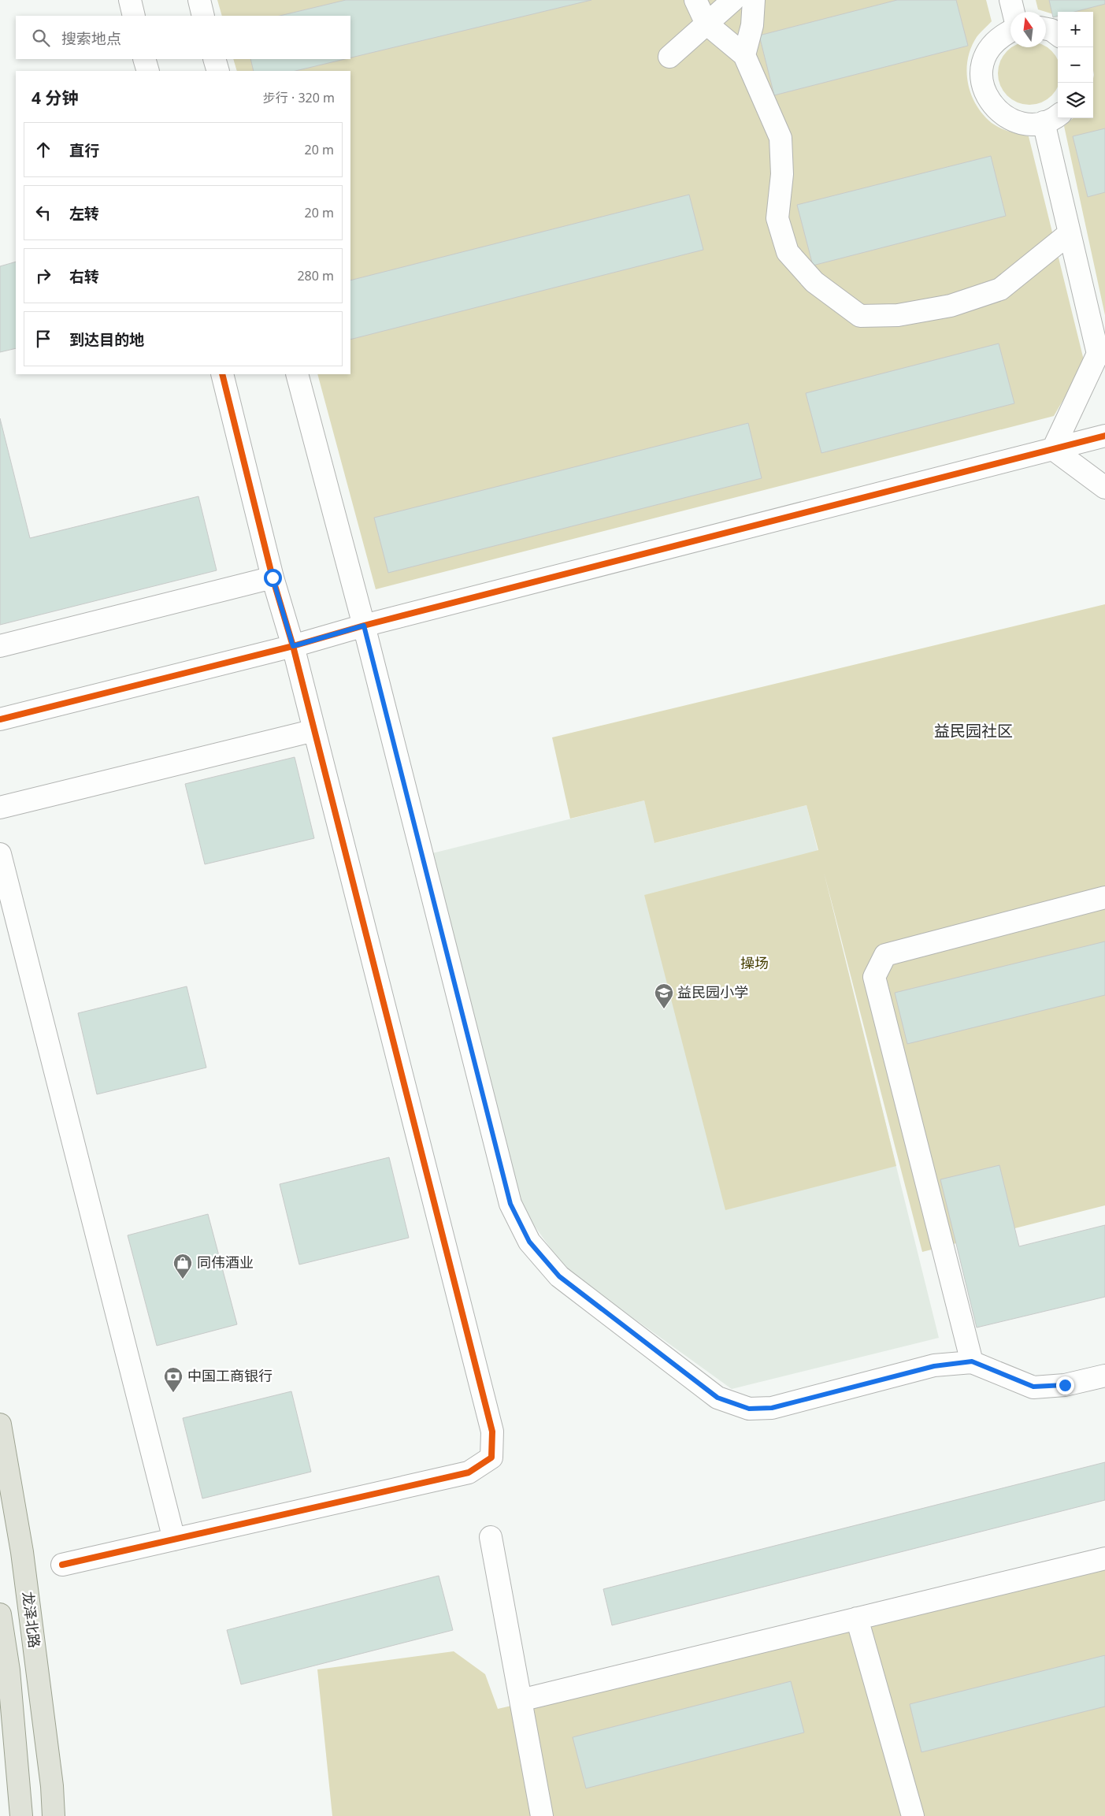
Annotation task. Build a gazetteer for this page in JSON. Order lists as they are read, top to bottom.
{
  "streets": {
    "main road": ["龙泽北路"]
  },
  "districts": ["益民园社区"],
  "parks": ["操场"],
  "places": {
    "school or university": ["益民园小学"],
    "shop": ["同伟酒业"],
    "bank": ["中国工商银行"]
  },
  "north": "top",
  "page": {
    "map_buttons": ["+", "−"],
    "search": "搜索地点",
    "heading": ["4 分钟", "步行 · 320 m"],
    "list": [
      ["直行", "20 m"],
      ["左转", "20 m"],
      ["右转", "280 m"],
      "到达目的地"
    ]
  }
}
